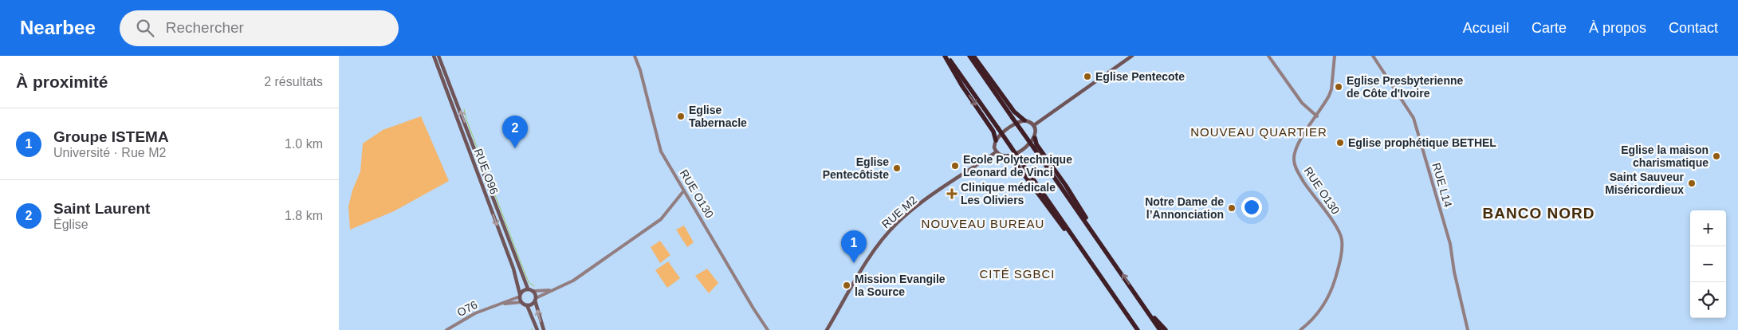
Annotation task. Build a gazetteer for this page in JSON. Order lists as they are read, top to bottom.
{
  "streets": {
    "main road": ["RUE O96", "RUE M2"],
    "street": ["RUE L14", "RUE O130", "O76"]
  },
  "districts": [
    "NOUVEAU QUARTIER",
    "BANCO NORD",
    "NOUVEAU BUREAU",
    "CITÉ SGBCI"
  ],
  "places": {
    "other": [
      "Eglise Pentecote",
      "Eglise Presbyterienne de Côte d'Ivoire",
      "Eglise Tabernacle",
      "Eglise prophétique BETHEL",
      "Eglise la maison charismatique",
      "Ecole Polytechnique Leonard de Vinci",
      "Eglise Pentecôtiste",
      "Saint Sauveur Miséricordieux",
      "Notre Dame de l’Annonciation",
      "Mission Evangile la Source"
    ],
    "health": ["Clinique médicale Les Oliviers"]
  },
  "page": {
    "header": "Nearbee",
    "search": "Rechercher",
    "nav": [
      "Accueil",
      "Carte",
      "À propos",
      "Contact"
    ],
    "heading": ["À proximité", "2 résultats"],
    "list": [
      {
        "mark": "1",
        "name": "Groupe ISTEMA",
        "note": "Université · Rue M2",
        "value": "1.0 km"
      },
      {
        "mark": "2",
        "name": "Saint Laurent",
        "note": "Église",
        "value": "1.8 km"
      }
    ],
    "pins": ["2", "1"],
    "map_buttons": ["+", "−"]
  }
}
